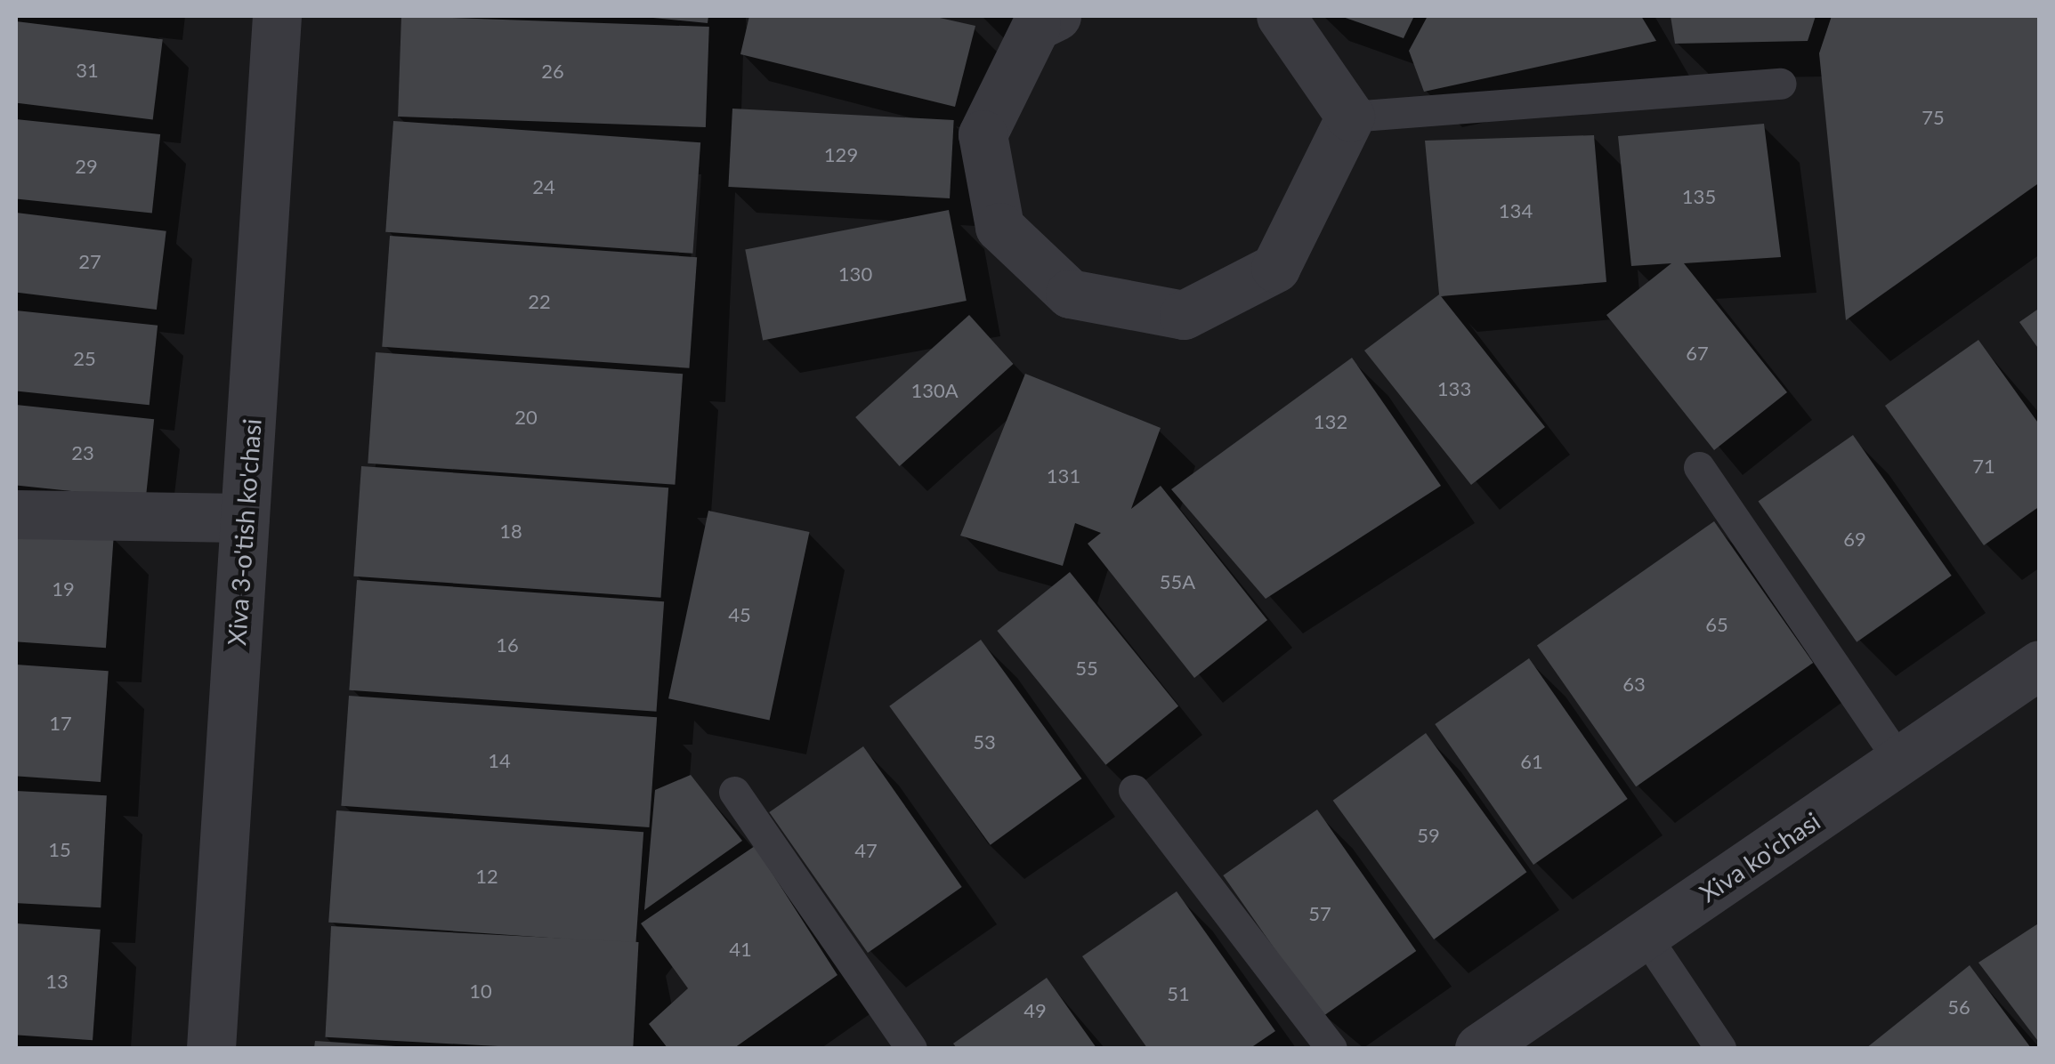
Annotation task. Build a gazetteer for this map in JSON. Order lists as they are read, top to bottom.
{
  "streets": {
    "street": ["Xiva 3-o'tish ko'chasi", "Xiva ko'chasi"]
  },
  "house_numbers": [
    "31",
    "26",
    "75",
    "129",
    "29",
    "24",
    "135",
    "134",
    "27",
    "130",
    "22",
    "67",
    "25",
    "133",
    "130A",
    "20",
    "132",
    "23",
    "71",
    "131",
    "18",
    "69",
    "55A",
    "19",
    "45",
    "65",
    "16",
    "55",
    "63",
    "17",
    "53",
    "14",
    "61",
    "59",
    "15",
    "47",
    "12",
    "57",
    "41",
    "13",
    "10",
    "51",
    "56",
    "49"
  ]
}
